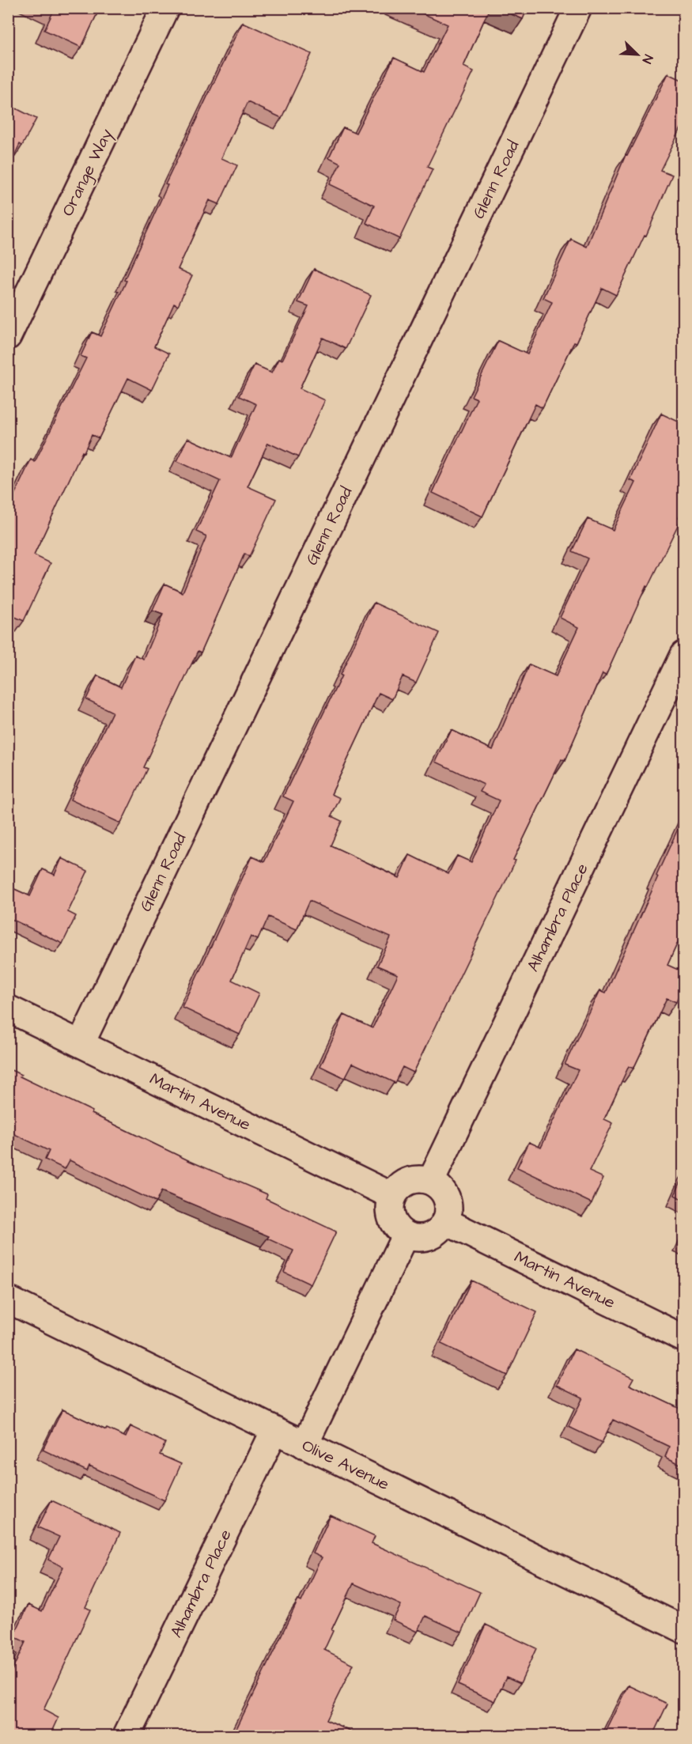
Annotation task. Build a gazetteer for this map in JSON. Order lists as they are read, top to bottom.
{
  "streets": {
    "street": [
      "Orange Way",
      "Glenn Road",
      "Alhambra Place",
      "Martin Avenue",
      "Olive Avenue"
    ]
  },
  "crossings": [
    ["Glenn Road", "Martin Avenue"],
    ["Alhambra Place", "Martin Avenue"],
    ["Alhambra Place", "Olive Avenue"]
  ],
  "north": "bottom right"
}
